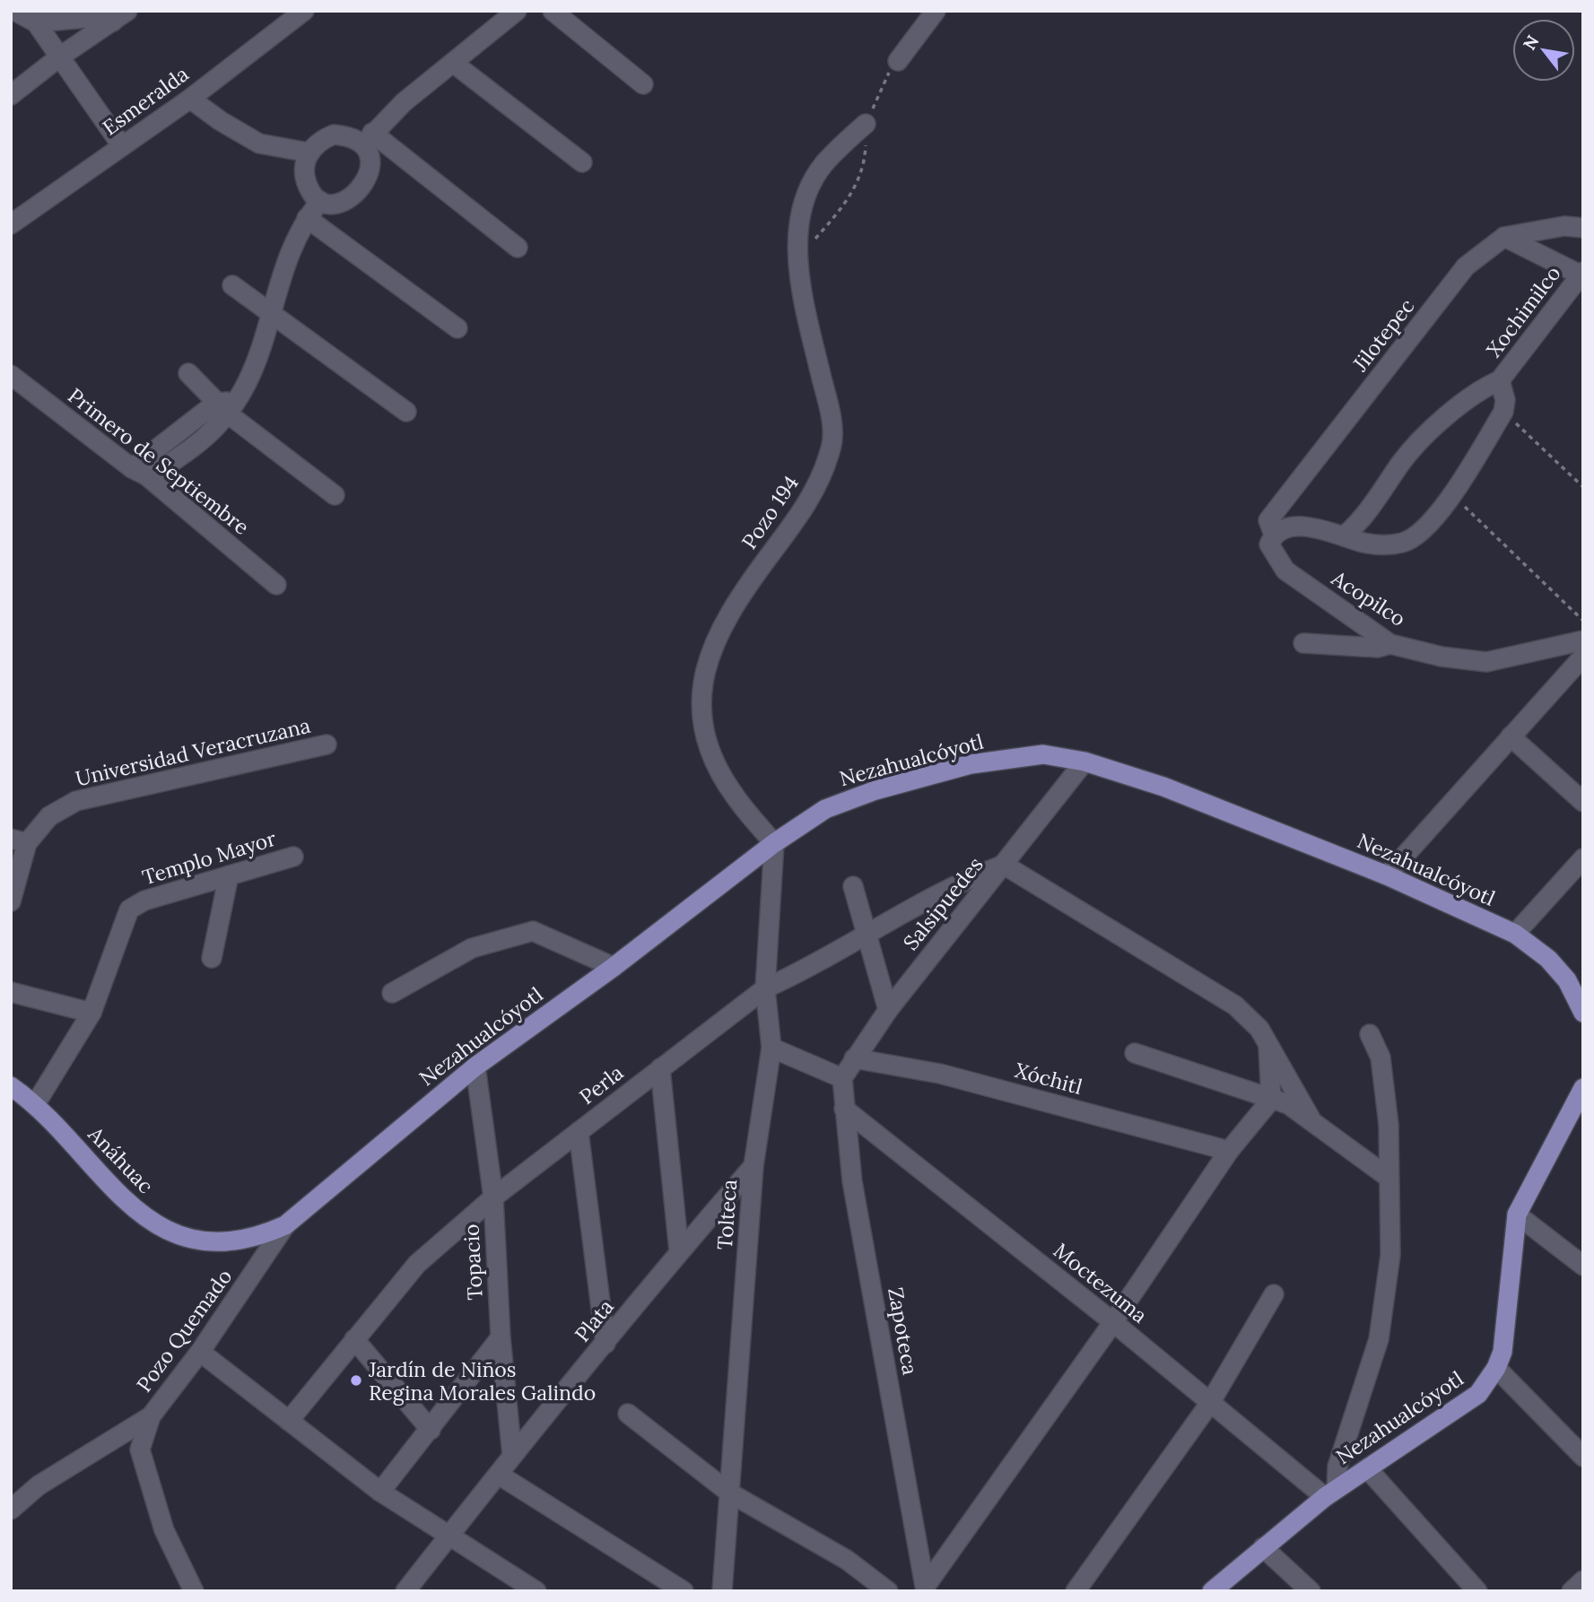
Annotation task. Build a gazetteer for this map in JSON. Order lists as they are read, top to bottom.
{
  "streets": {
    "main road": ["Nezahualcóyotl", "Anáhuac"],
    "street": [
      "Esmeralda",
      "Xochimilco",
      "Jilotepec",
      "Primero de Septiembre",
      "Pozo 194",
      "Acopilco",
      "Universidad Veracruzana",
      "Templo Mayor",
      "Salsipuedes",
      "Xóchitl",
      "Perla",
      "Tolteca",
      "Topacio",
      "Moctezuma",
      "Plata",
      "Pozo Quemado",
      "Zapoteca"
    ]
  },
  "crossings": [
    ["Jilotepec", "Acopilco"],
    ["Pozo 194", "Nezahualcóyotl"],
    ["Pozo 194", "Tolteca"],
    ["Nezahualcóyotl", "Salsipuedes"],
    ["Nezahualcóyotl", "Anáhuac"],
    ["Nezahualcóyotl", "Tolteca"],
    ["Nezahualcóyotl", "Topacio"],
    ["Nezahualcóyotl", "Moctezuma"],
    ["Nezahualcóyotl", "Pozo Quemado"],
    ["Templo Mayor", "Anáhuac"],
    ["Salsipuedes", "Xóchitl"],
    ["Salsipuedes", "Perla"],
    ["Salsipuedes", "Zapoteca"],
    ["Perla", "Tolteca"],
    ["Perla", "Topacio"],
    ["Anáhuac", "Pozo Quemado"],
    ["Tolteca", "Plata"],
    ["Topacio", "Plata"],
    ["Moctezuma", "Zapoteca"]
  ],
  "places": ["Jardín de Niños Regina Morales Galindo"],
  "north": "top left"
}
